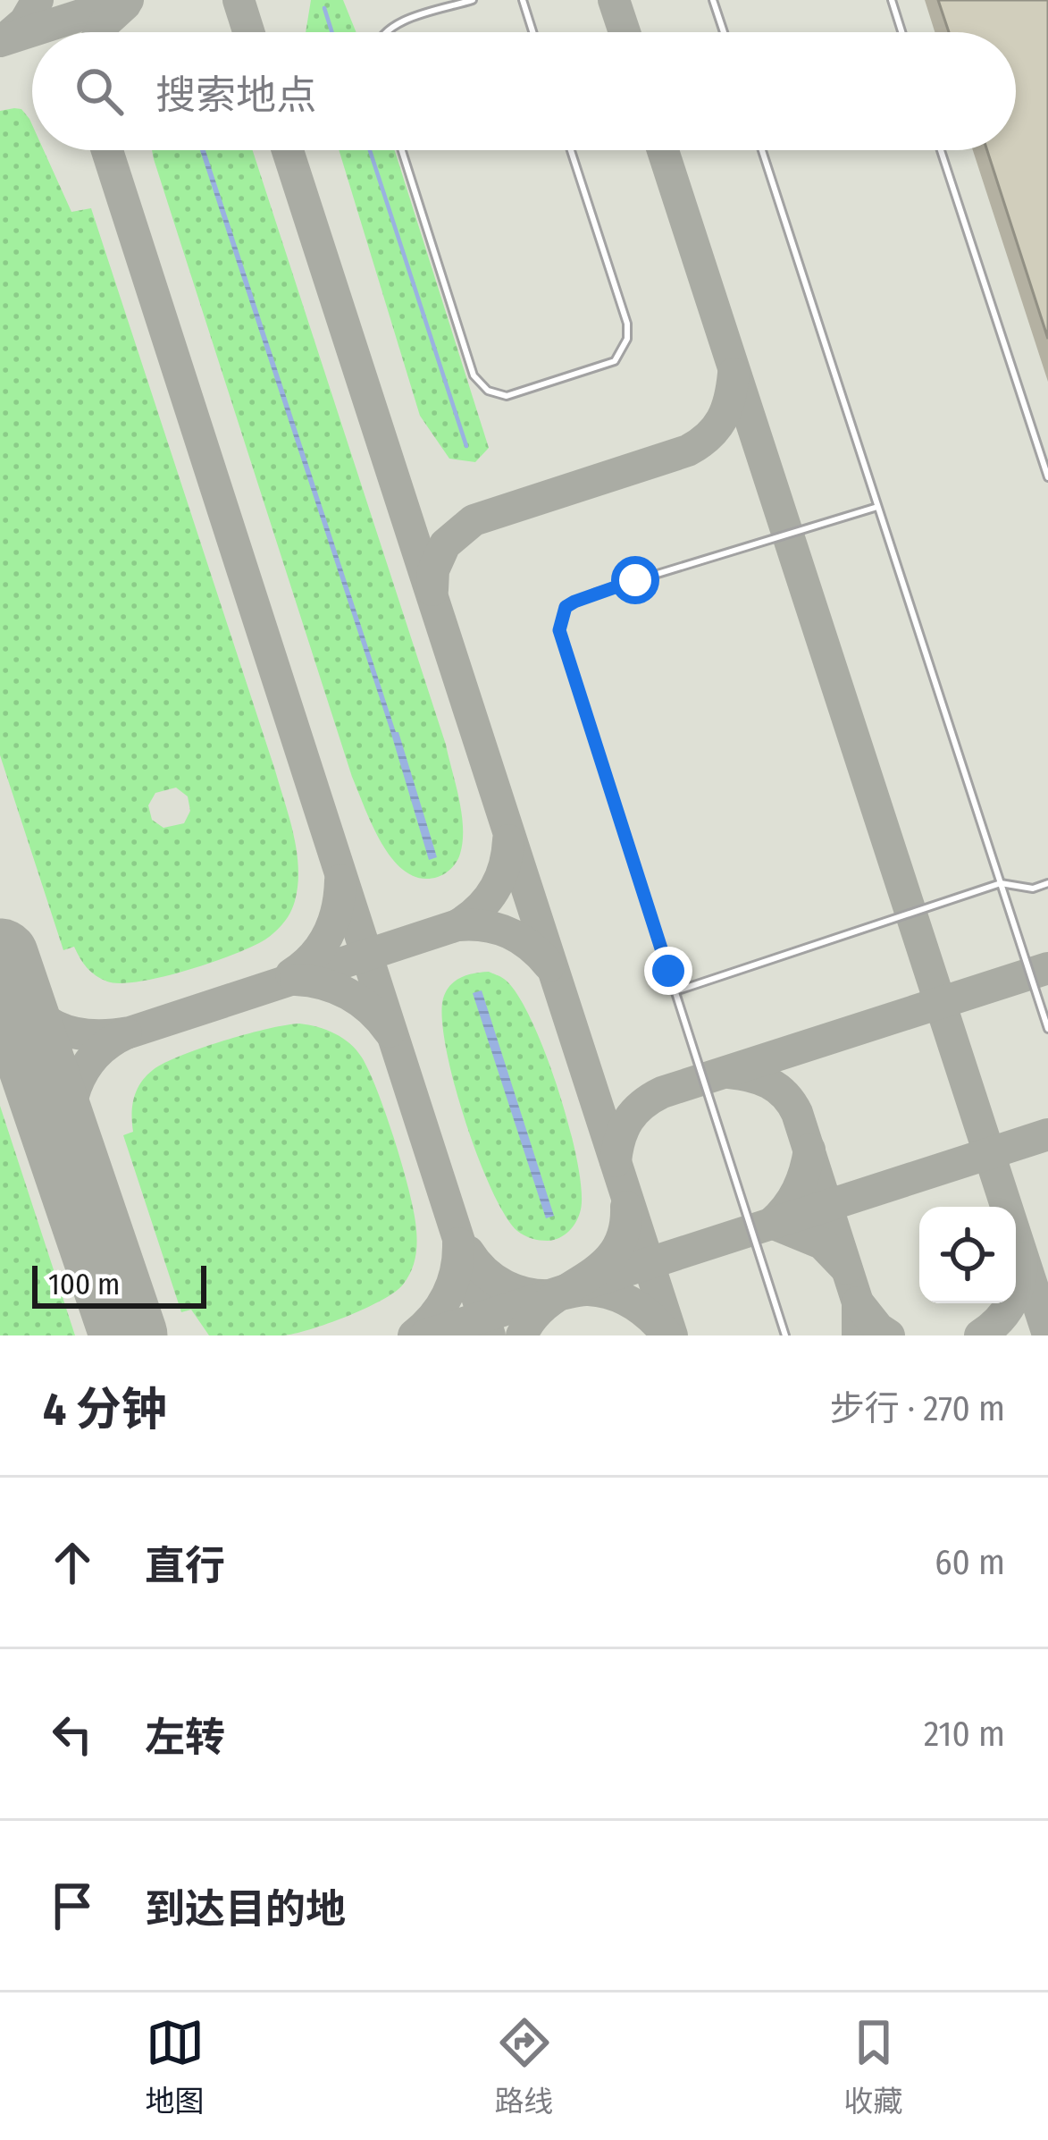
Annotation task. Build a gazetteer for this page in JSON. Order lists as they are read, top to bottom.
{
  "scale_bar": "100 m",
  "page": {
    "search": "搜索地点",
    "scale": "100 m",
    "heading": ["4 分钟", "步行 · 270 m"],
    "list": [
      ["直行", "60 m"],
      ["左转", "210 m"],
      "到达目的地"
    ],
    "nav": ["地图", "路线", "收藏"]
  }
}
